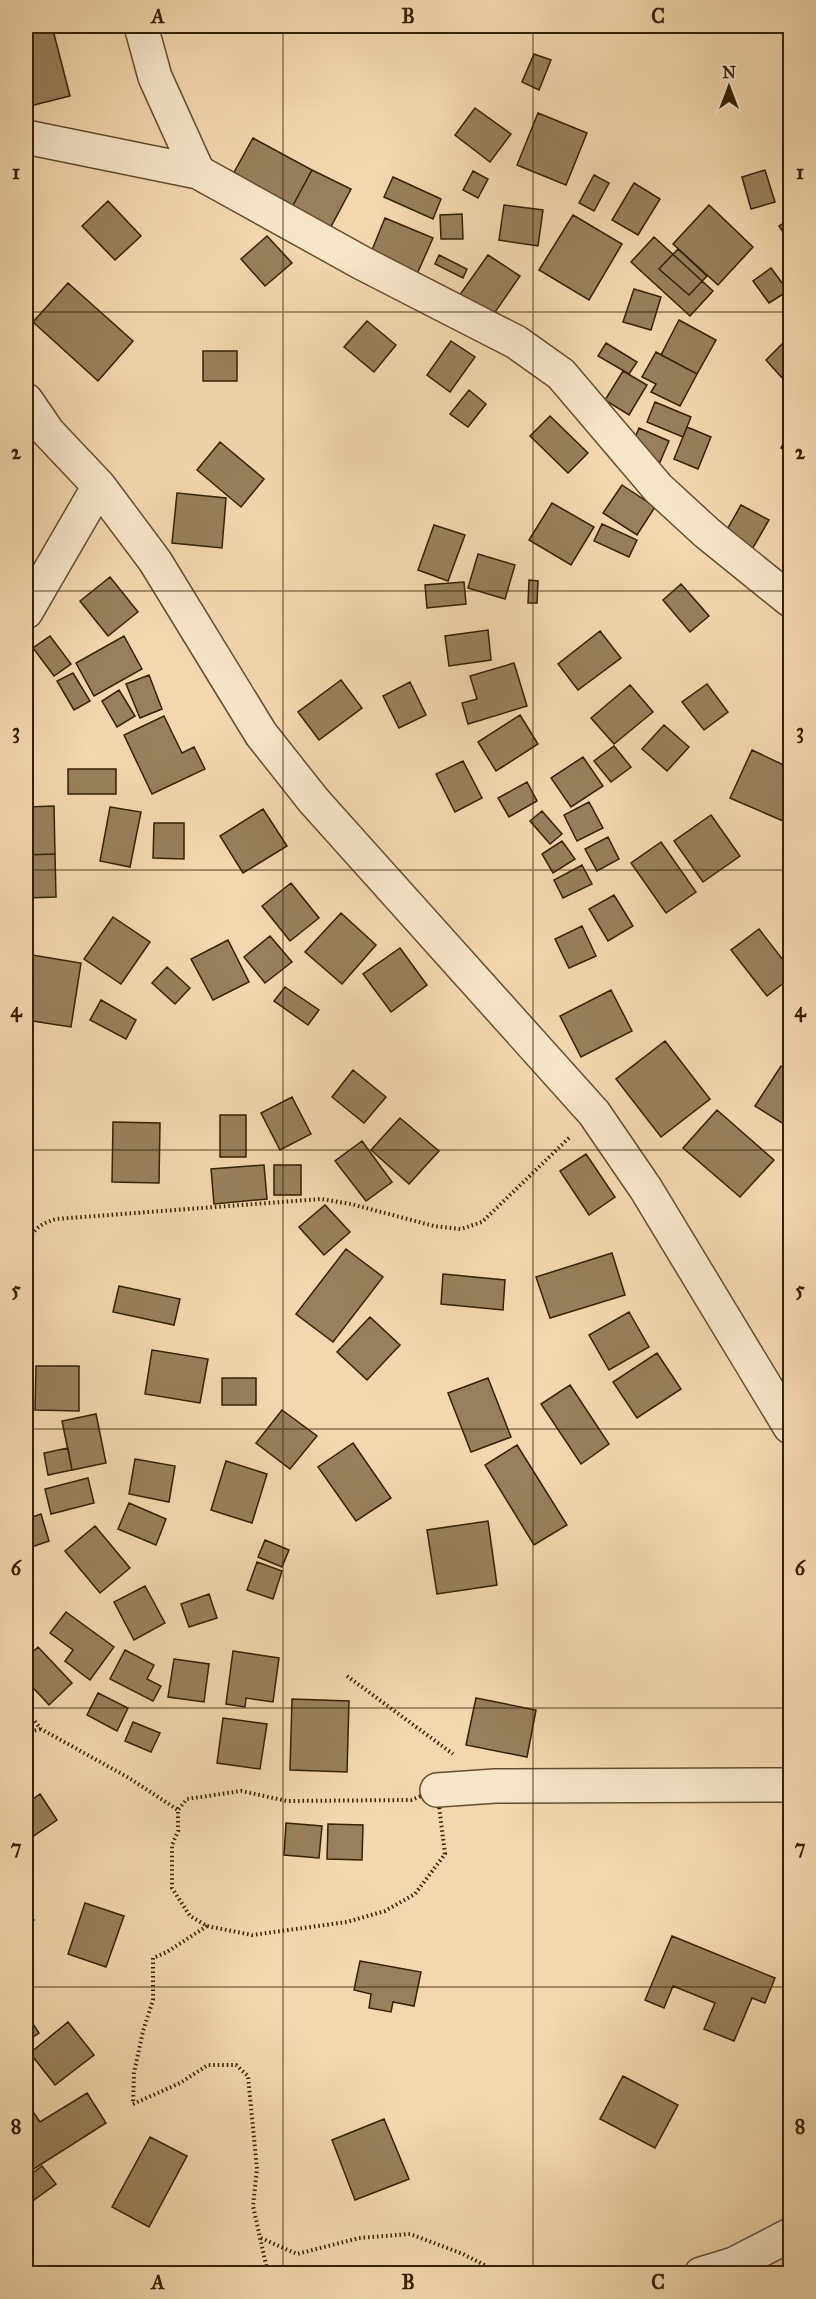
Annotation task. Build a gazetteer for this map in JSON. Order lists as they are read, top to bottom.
{
  "north": "top",
  "grid": {
    "columns": ["A", "B", "C"],
    "rows": [
      "1",
      "2",
      "3",
      "4",
      "5",
      "6",
      "7",
      "8"
    ]
  }
}
